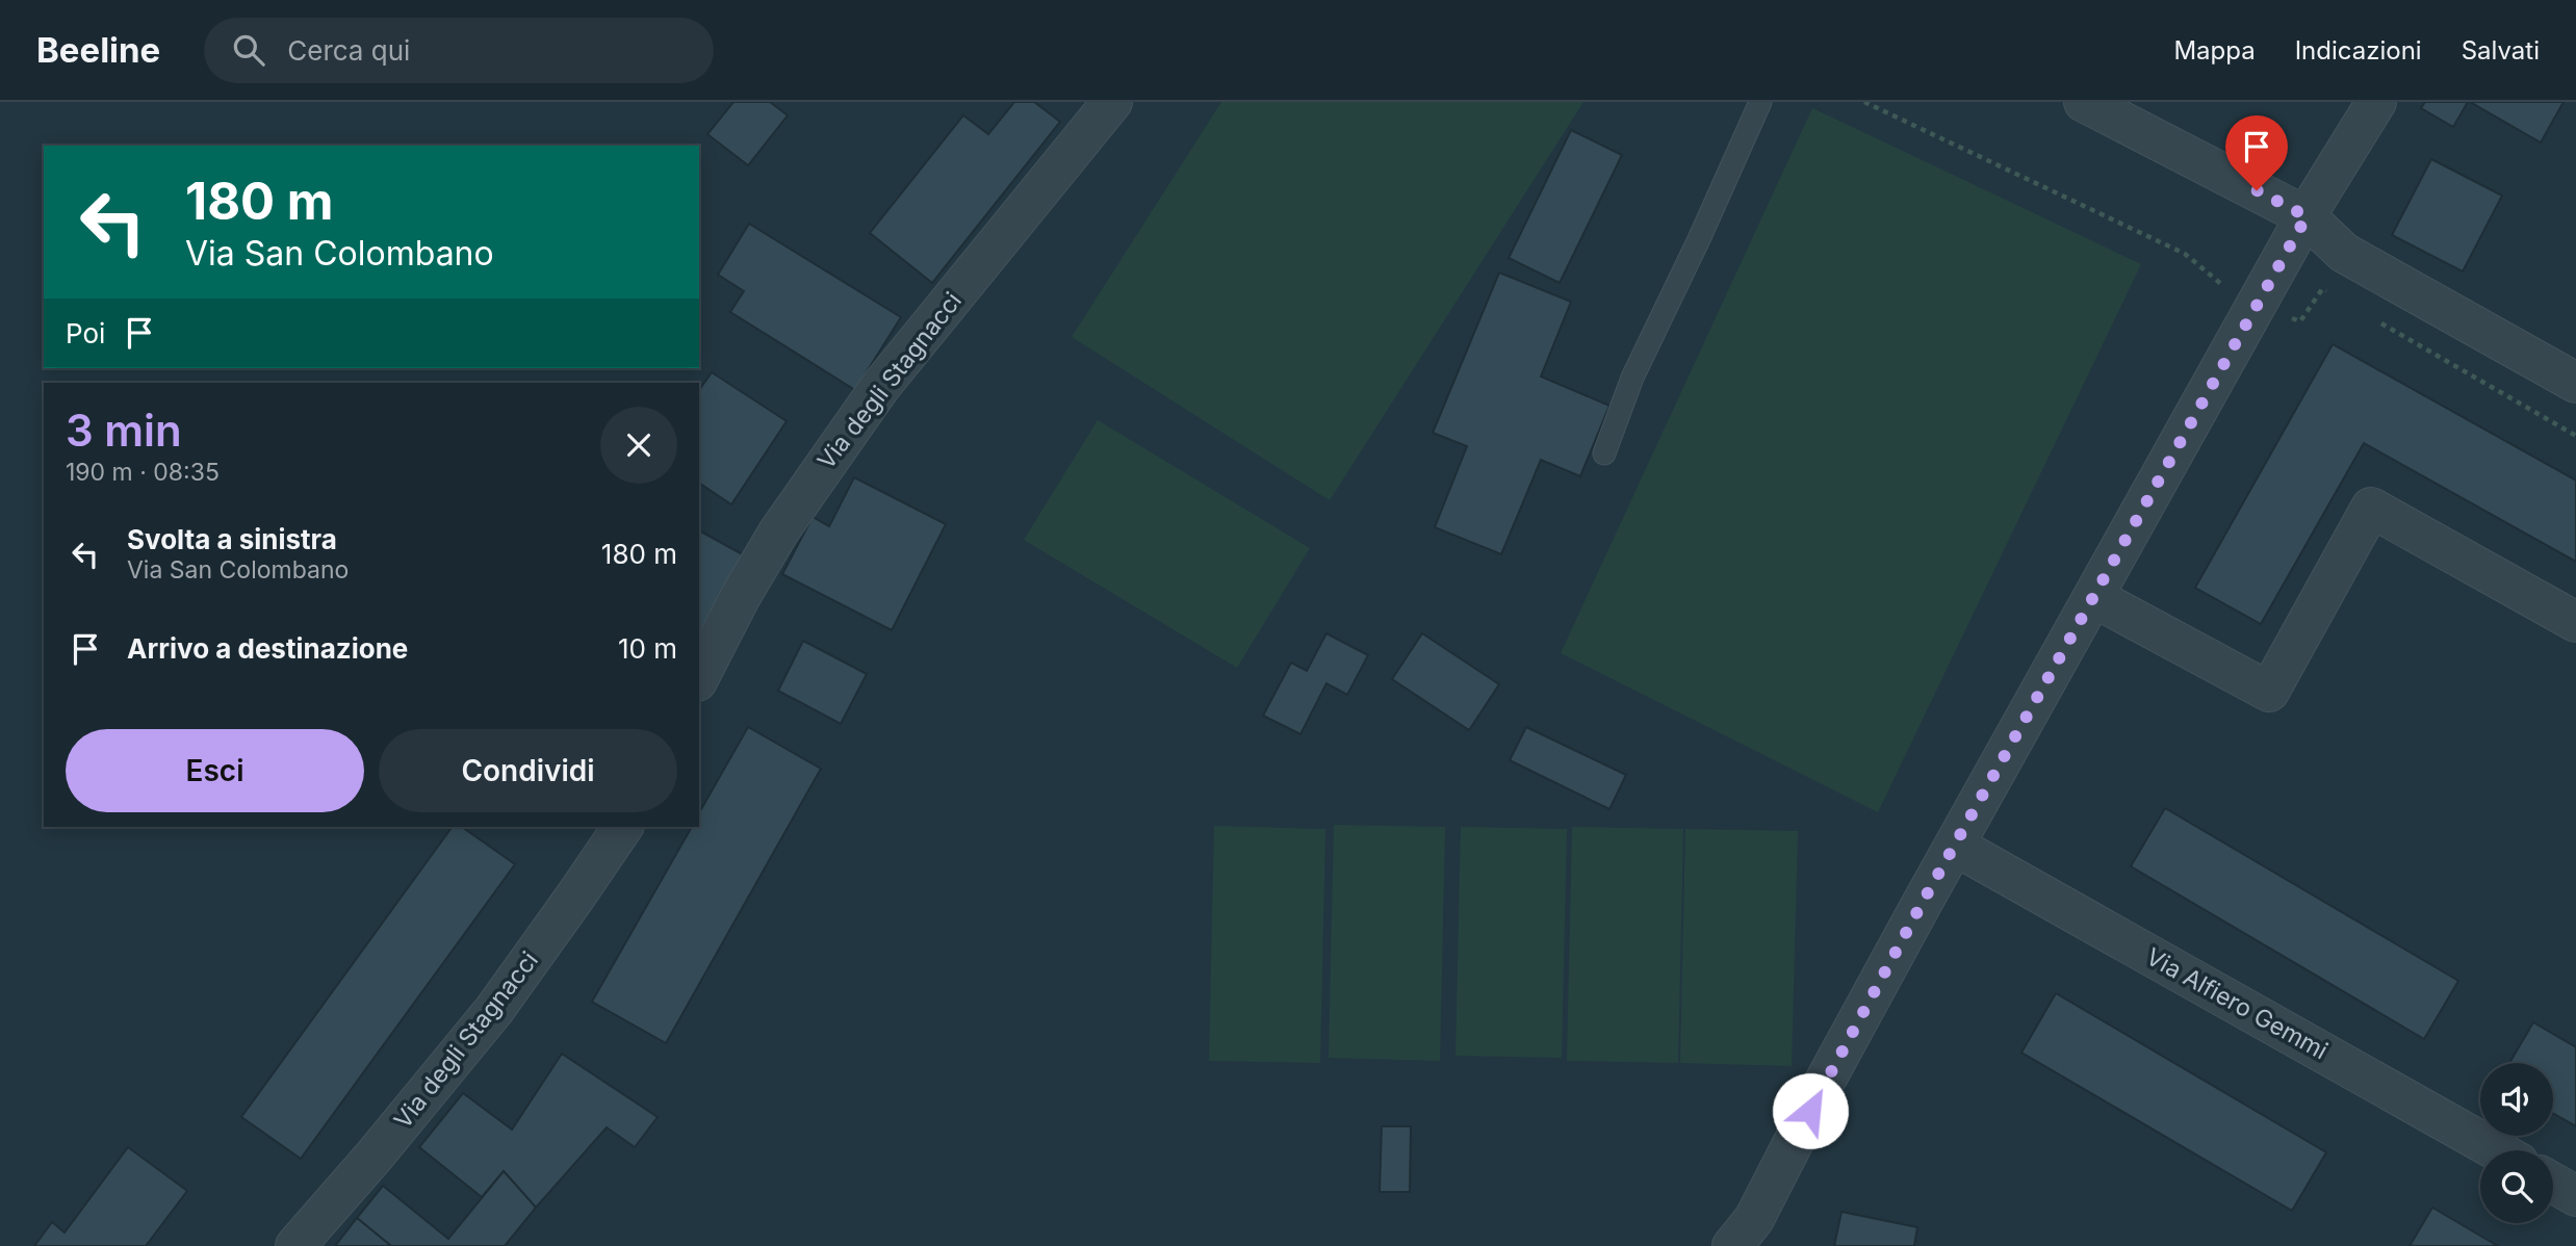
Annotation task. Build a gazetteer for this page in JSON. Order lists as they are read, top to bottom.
{
  "streets": {
    "street": ["Via degli Stagnacci", "Via Alfiero Gemmi"]
  },
  "page": {
    "header": "Beeline",
    "search": "Cerca qui",
    "nav": ["Mappa", "Indicazioni", "Salvati"],
    "turn": ["180 m", "Via San Colombano"],
    "then": "Poi",
    "heading": ["3 min", "190 m · 08:35"],
    "list": [
      {
        "name": "Svolta a sinistra",
        "note": "Via San Colombano",
        "value": "180 m"
      },
      {
        "name": "Arrivo a destinazione",
        "value": "10 m"
      }
    ],
    "buttons": ["Esci", "Condividi"]
  }
}
